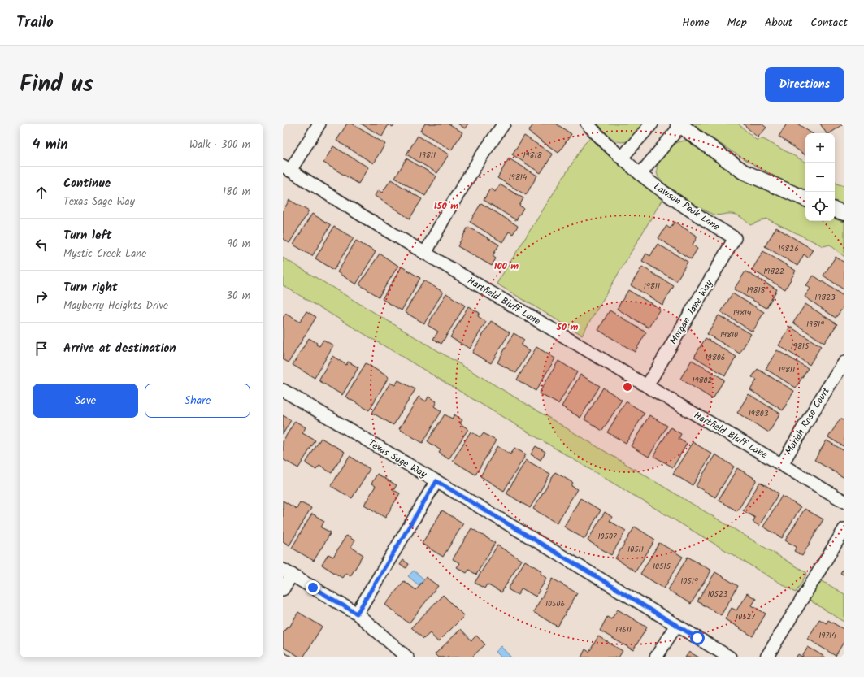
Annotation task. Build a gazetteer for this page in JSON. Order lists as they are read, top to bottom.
{
  "streets": {
    "street": [
      "Lawson Peak Lane",
      "Hartfield Bluff Lane",
      "Morgan Jane Way",
      "Mariah Rose Court",
      "Texas Sage Way"
    ]
  },
  "crossings": [
    ["Lawson Peak Lane", "Morgan Jane Way"],
    ["Hartfield Bluff Lane", "Morgan Jane Way"],
    ["Hartfield Bluff Lane", "Mariah Rose Court"]
  ],
  "house_numbers": [
    "19811",
    "19818",
    "19814",
    "19826",
    "19822",
    "19811",
    "19818",
    "19823",
    "19814",
    "19819",
    "19810",
    "19815",
    "19806",
    "19811",
    "19802",
    "19803",
    "10507",
    "10511",
    "10515",
    "10519",
    "10523",
    "10506",
    "10527",
    "19611",
    "19714"
  ],
  "page": {
    "header": "Trailo",
    "nav": [
      "Home",
      "Map",
      "About",
      "Contact"
    ],
    "title": "Find us",
    "buttons": [
      "Directions",
      ["Save", "Share"]
    ],
    "heading": ["4 min", "Walk · 300 m"],
    "map_buttons": ["+", "−"],
    "list": [
      ["Continue", "Texas Sage Way", "180 m"],
      ["Turn left", "Mystic Creek Lane", "90 m"],
      ["Turn right", "Mayberry Heights Drive", "30 m"],
      "Arrive at destination"
    ]
  },
  "rings": ["150 m", "100 m", "50 m"]
}
